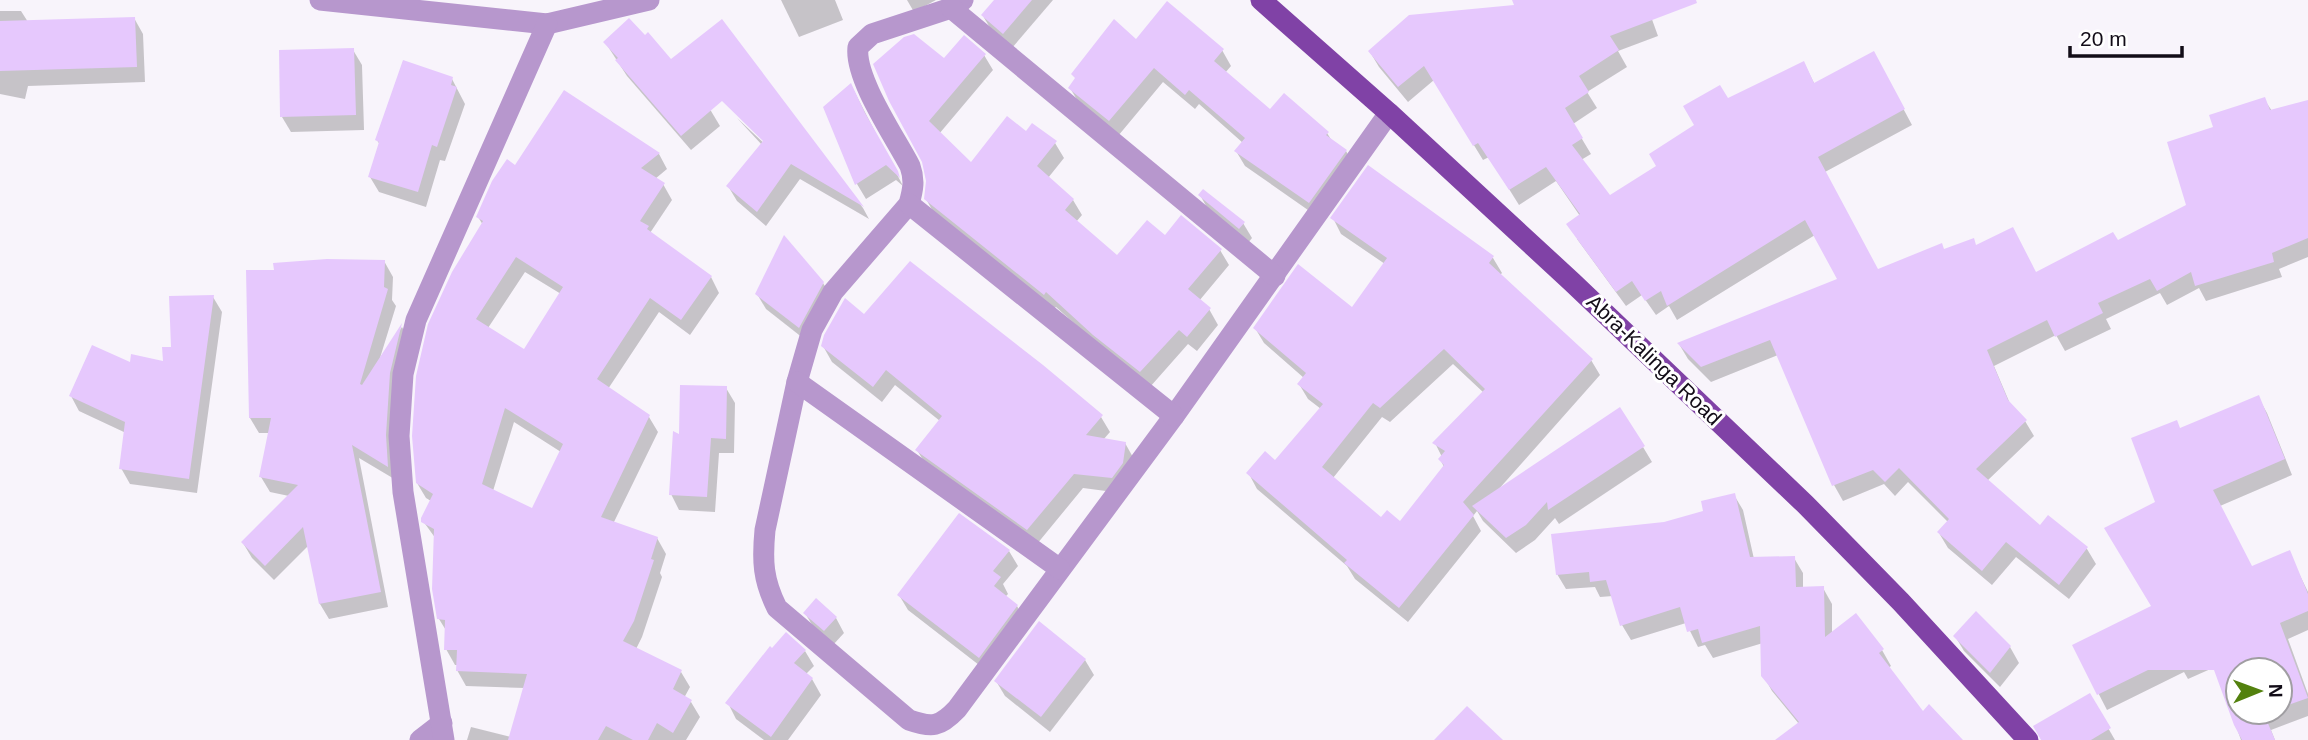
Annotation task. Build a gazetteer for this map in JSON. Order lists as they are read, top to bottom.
{
  "streets": {
    "main road": ["Abra-Kalinga Road"]
  },
  "scale_bar": "20 m",
  "north": "right"
}
